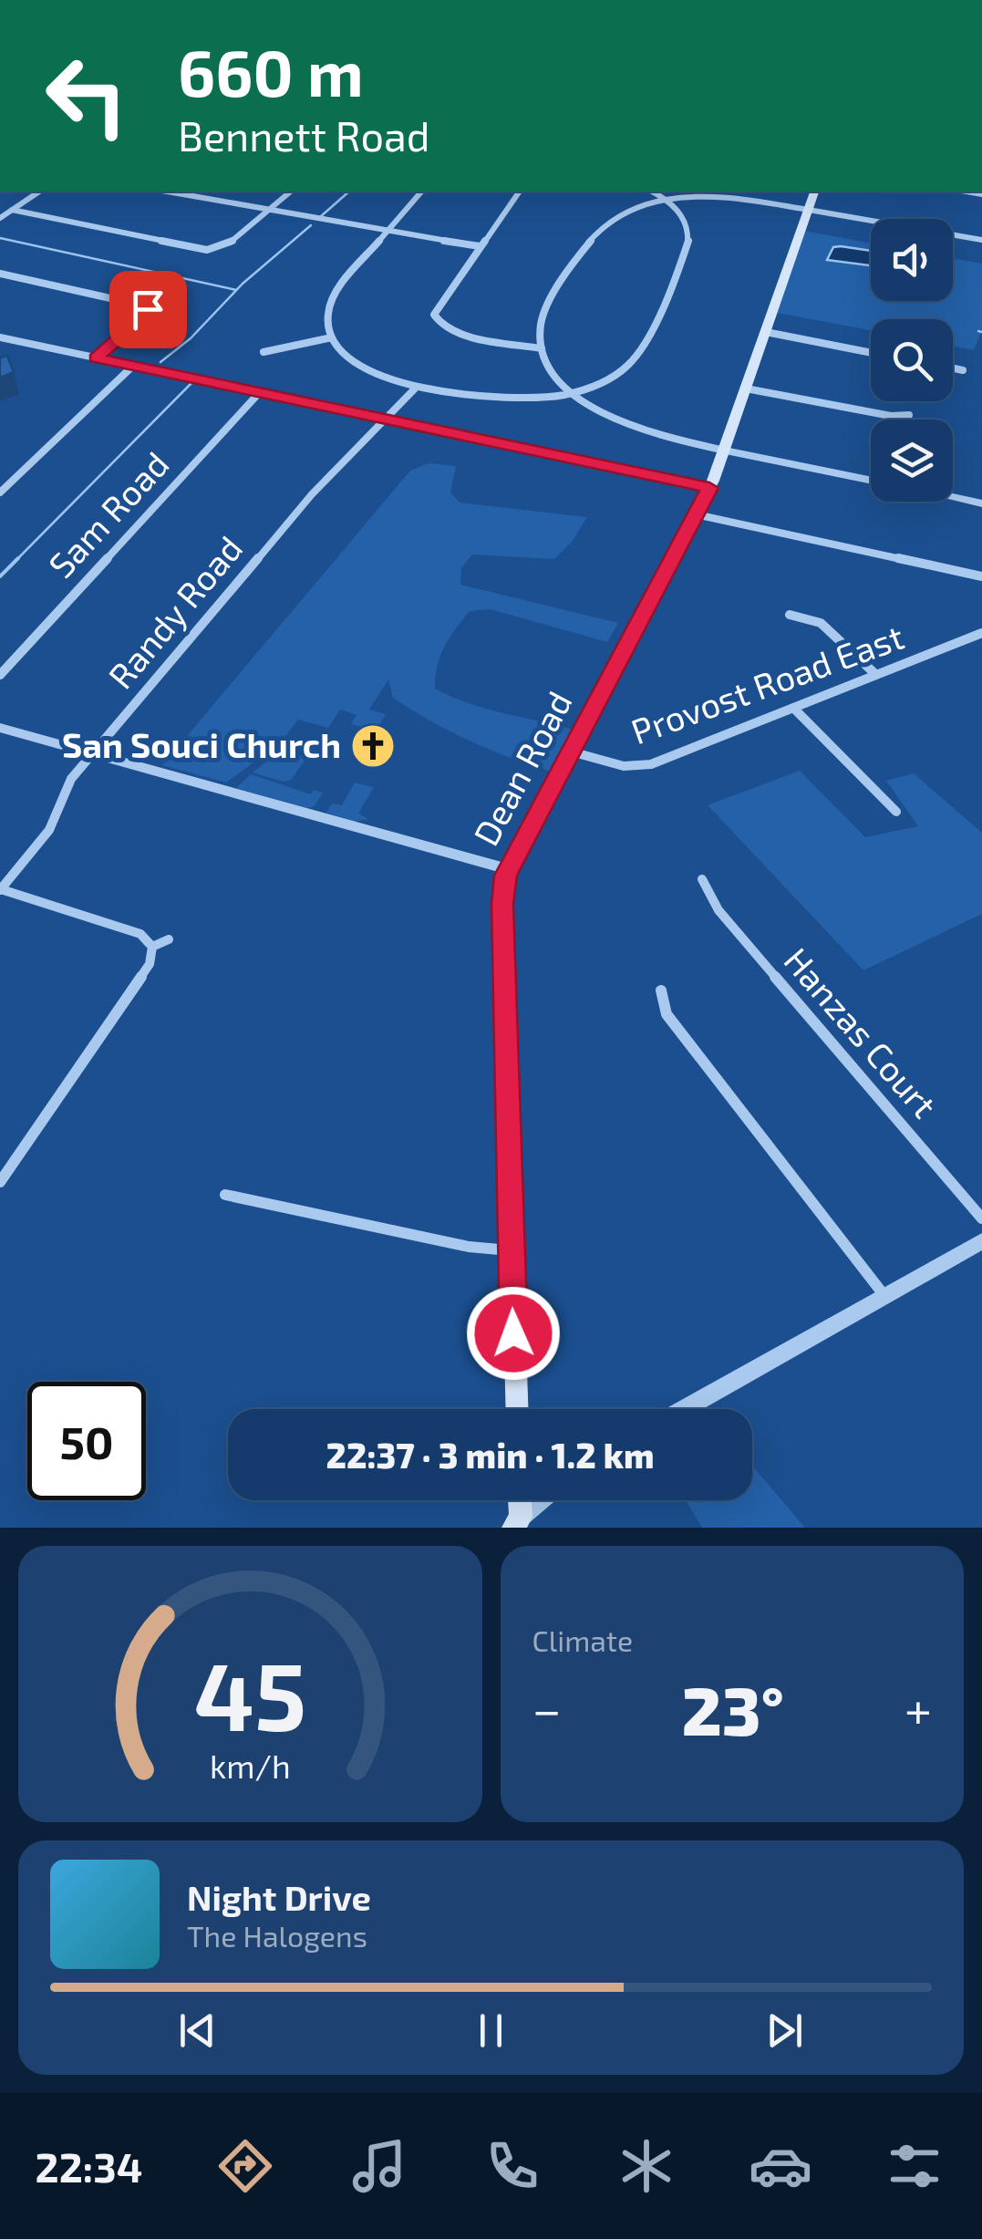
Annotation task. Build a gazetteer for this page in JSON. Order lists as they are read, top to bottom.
{
  "streets": {
    "main road": ["Dean Road"],
    "street": [
      "Sam Road",
      "Randy Road",
      "Provost Road East",
      "Hanzas Court"
    ]
  },
  "crossings": [
    ["Provost Road East", "Dean Road"]
  ],
  "places": {
    "church": ["San Souci Church"]
  },
  "page": {
    "turn": ["660 m", "Bennett Road"],
    "limit": "50",
    "trip": "22:37 · 3 min · 1.2 km",
    "tile": "Climate",
    "heat": ["−", "23°", "+"],
    "song": ["Night Drive", "The Halogens"],
    "tabs": "22:34",
    "gauge": ["45", "km/h"]
  }
}
